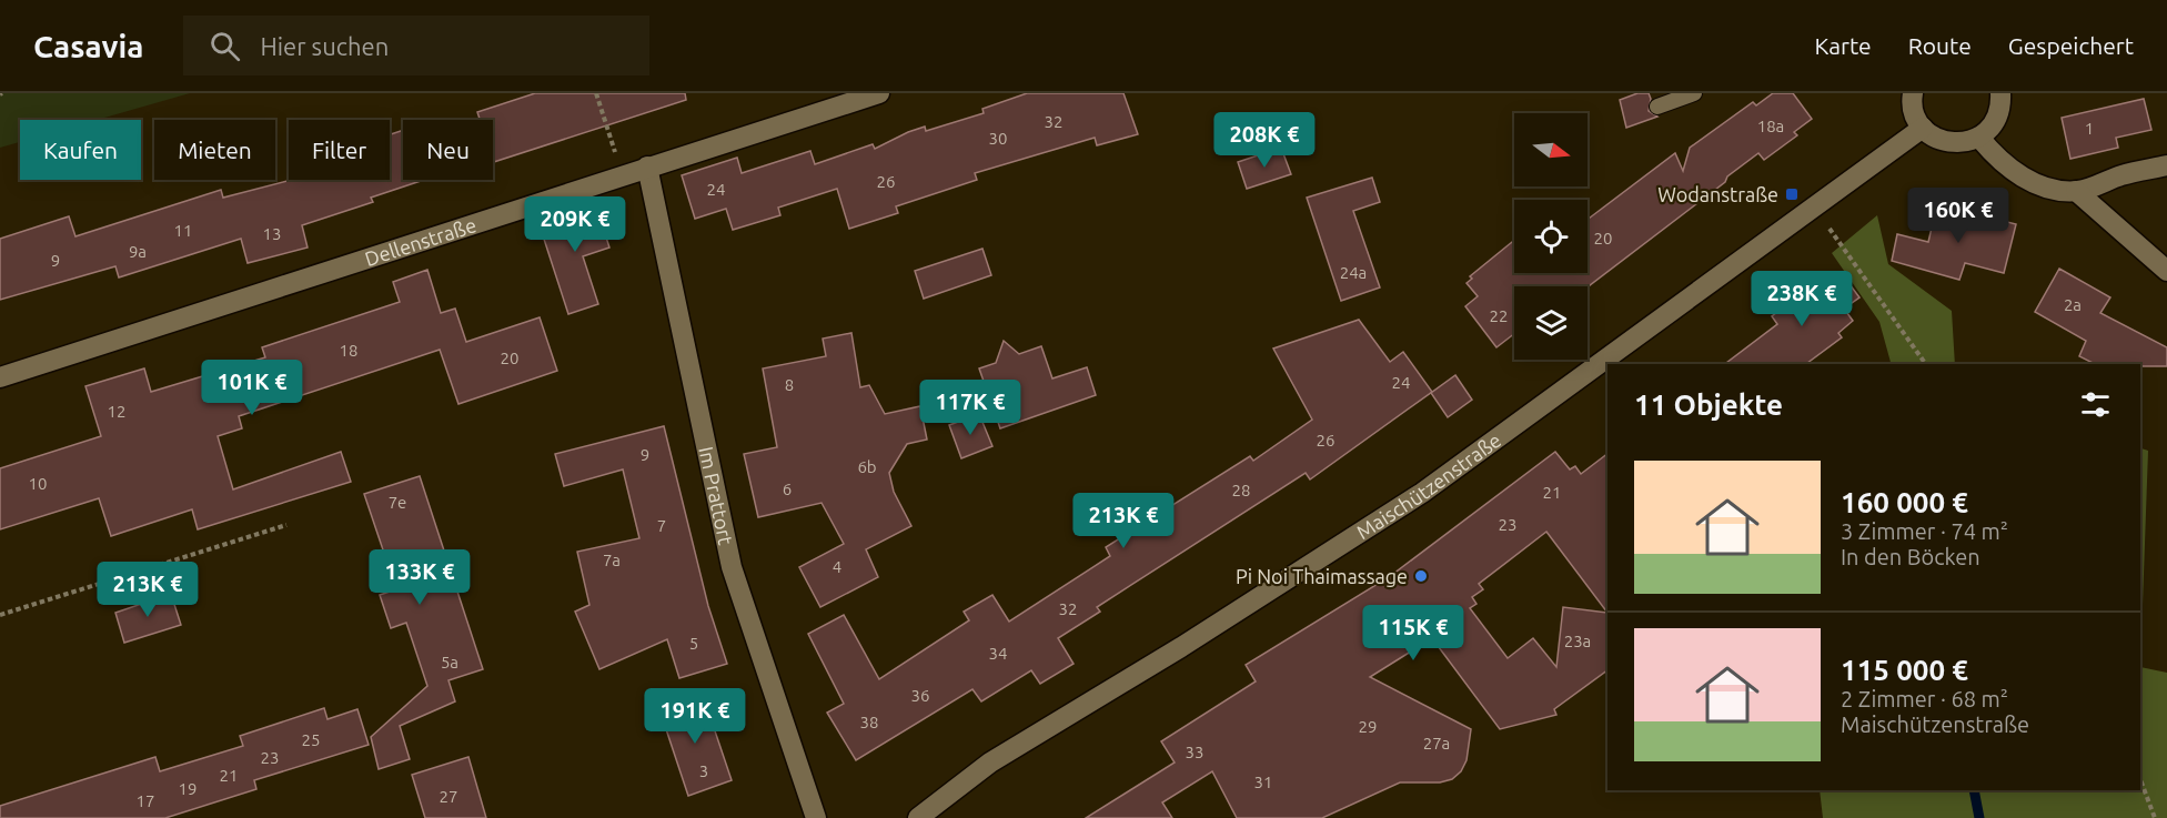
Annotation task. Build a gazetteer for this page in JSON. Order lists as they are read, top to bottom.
{
  "streets": {
    "street": ["Dellenstraße", "Maischützenstraße", "Im Prattort"]
  },
  "crossings": [
    ["Dellenstraße", "Im Prattort"]
  ],
  "places": {
    "transit": ["Wodanstraße"],
    "other": ["Pi Noi Thaimassage"]
  },
  "house_numbers": [
    "32",
    "18a",
    "1",
    "30",
    "26",
    "24",
    "11",
    "13",
    "20",
    "9a",
    "9",
    "24a",
    "2a",
    "22",
    "18",
    "20",
    "24",
    "8",
    "12",
    "26",
    "9",
    "6b",
    "10",
    "6",
    "28",
    "21",
    "7e",
    "23",
    "7",
    "7a",
    "4",
    "32",
    "23a",
    "5",
    "34",
    "5a",
    "36",
    "38",
    "29",
    "25",
    "27a",
    "33",
    "23",
    "3",
    "21",
    "31",
    "19",
    "27",
    "17"
  ],
  "north": "right",
  "page": {
    "header": "Casavia",
    "search": "Hier suchen",
    "nav": ["Karte", "Route", "Gespeichert"],
    "price": [
      "208K €",
      "160K €",
      "209K €",
      "238K €",
      "101K €",
      "117K €",
      "213K €",
      "133K €",
      "213K €",
      "115K €",
      "191K €"
    ],
    "chip": [
      "Kaufen",
      "Mieten",
      "Filter",
      "Neu"
    ],
    "heading": "11 Objekte",
    "list": [
      {
        "name": "160 000 €",
        "note": "3 Zimmer · 74 m² · In den Böcken"
      },
      {
        "name": "115 000 €",
        "note": "2 Zimmer · 68 m² · Maischützenstraße"
      }
    ]
  }
}
